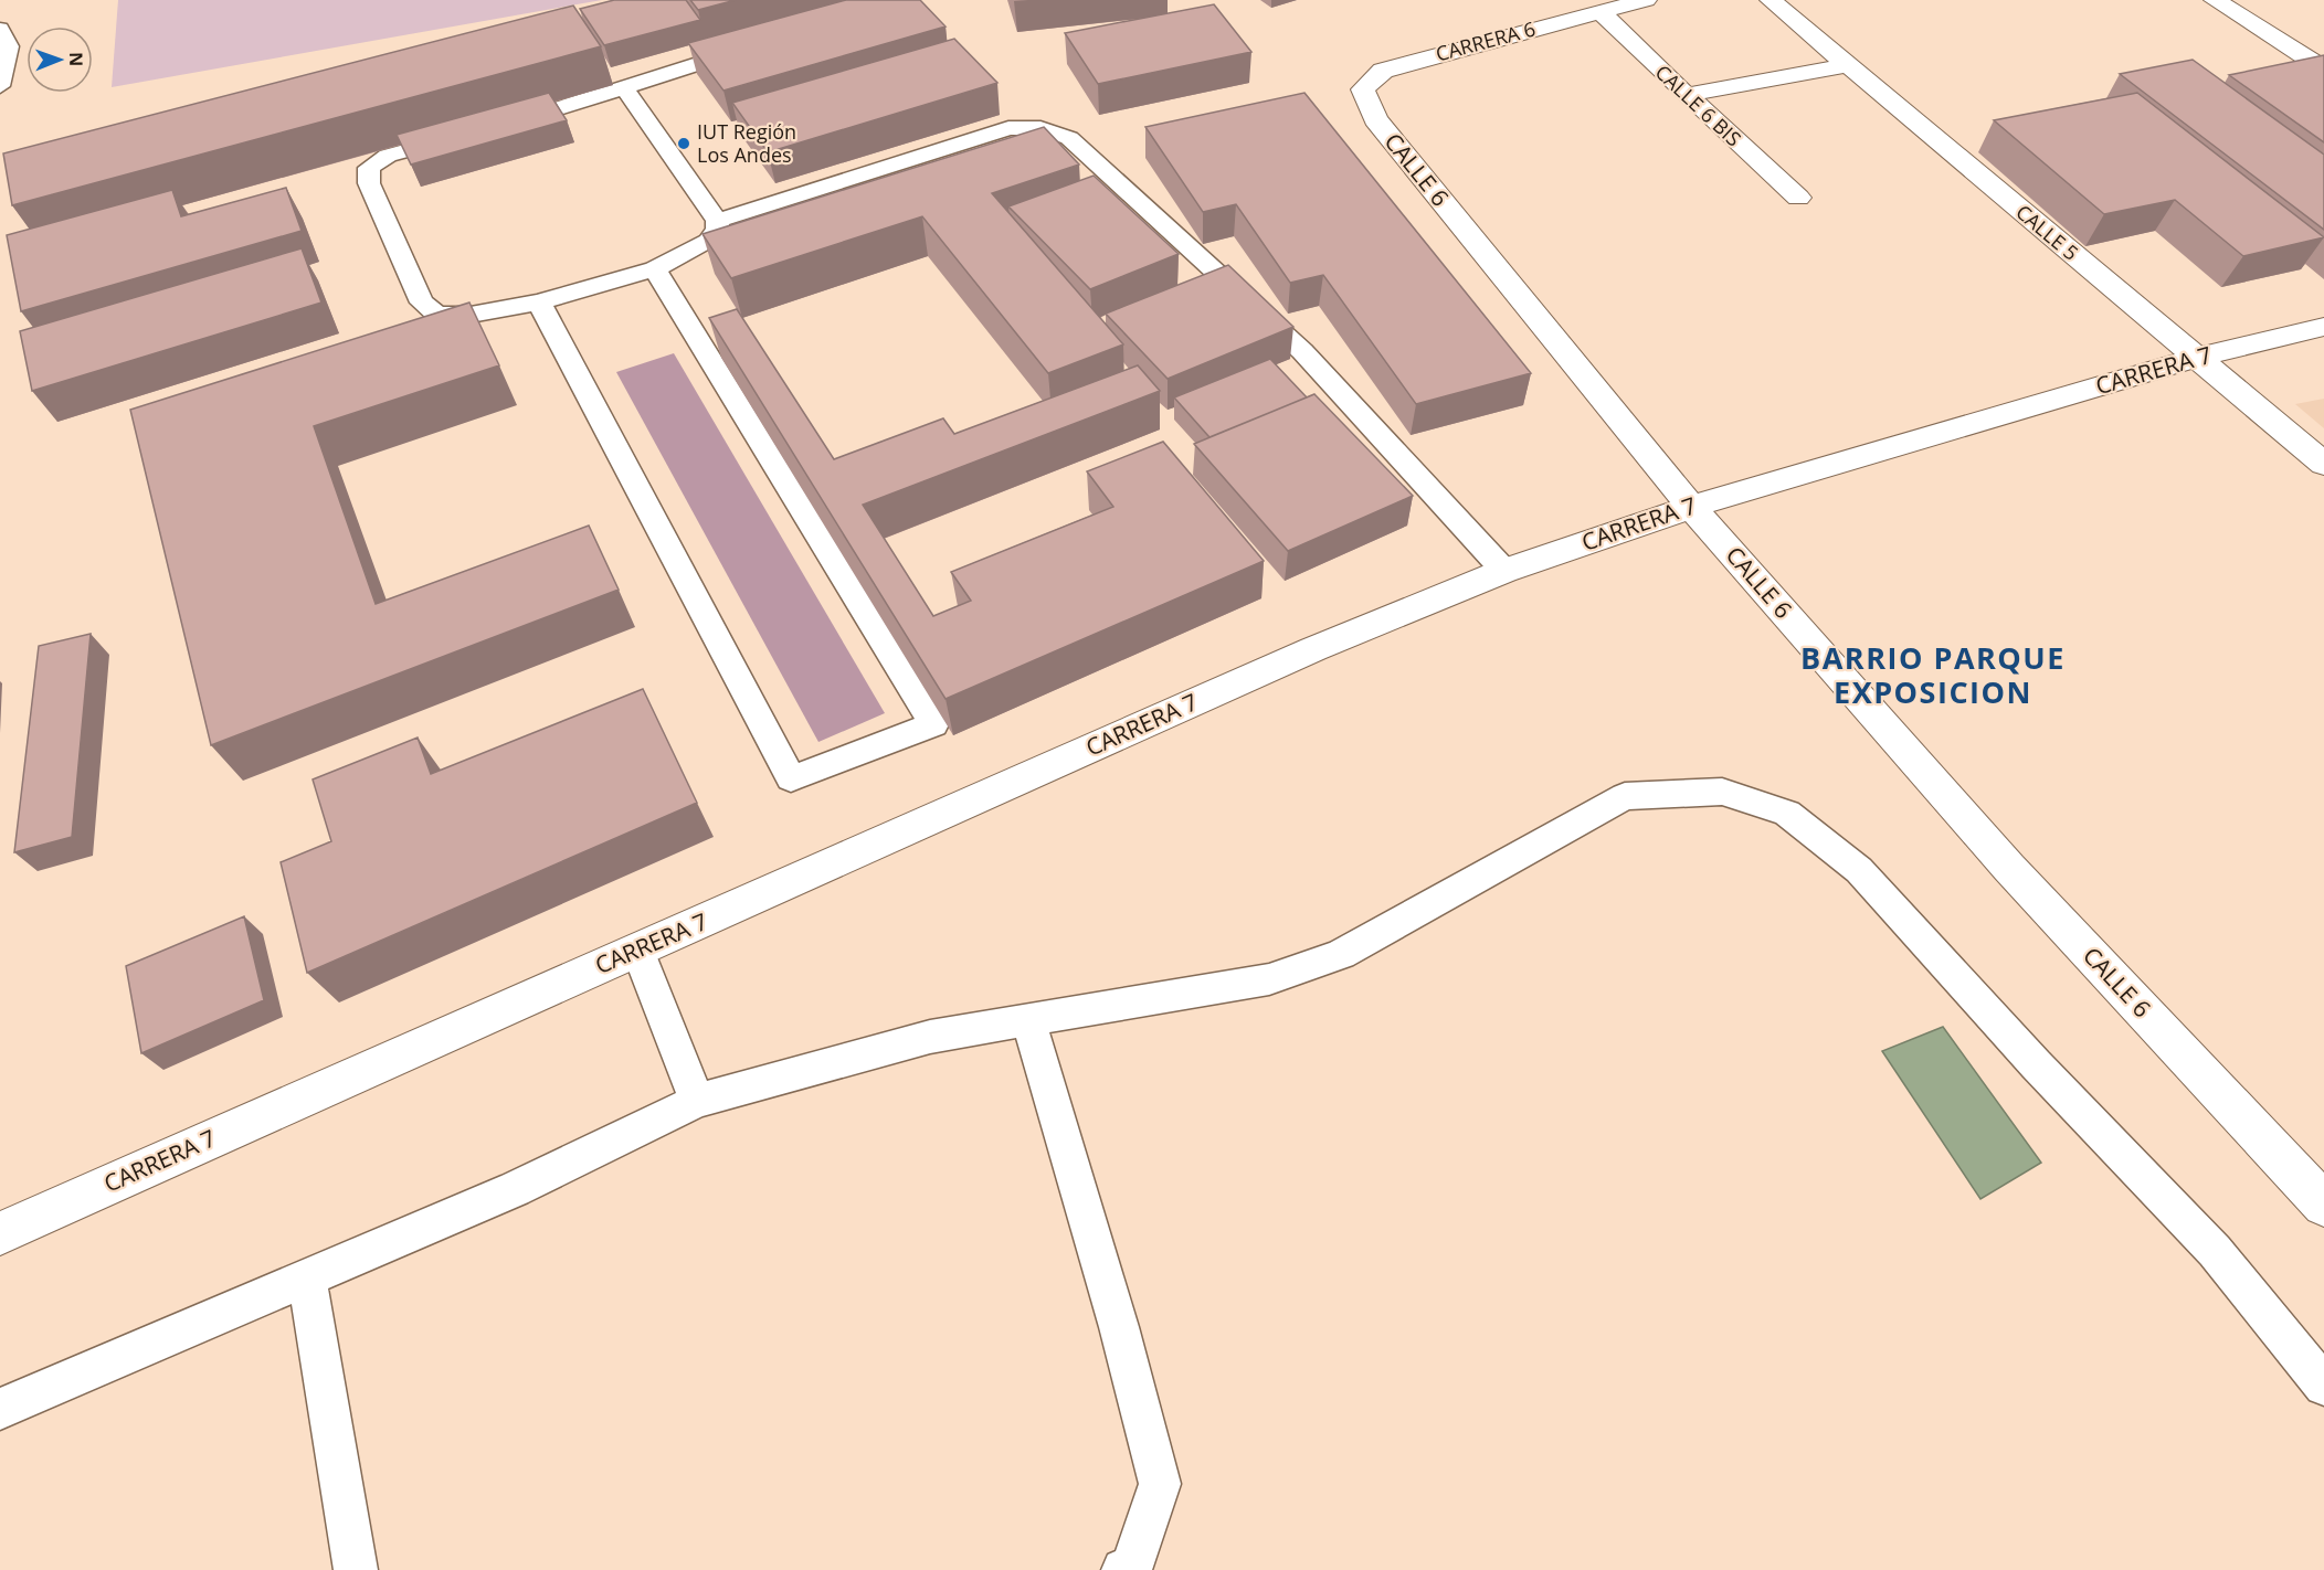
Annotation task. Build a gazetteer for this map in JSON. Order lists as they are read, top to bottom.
{
  "streets": {
    "street": [
      "CARRERA 6",
      "CALLE 6 BIS",
      "CALLE 6",
      "CALLE 5",
      "CARRERA 7"
    ]
  },
  "crossings": [
    ["CARRERA 6", "CALLE 6 BIS"],
    ["CARRERA 6", "CALLE 6"],
    ["CALLE 6", "CARRERA 7"],
    ["CALLE 5", "CARRERA 7"]
  ],
  "districts": ["BARRIO PARQUE EXPOSICION"],
  "places": ["IUT Región Los Andes"],
  "north": "right"
}
